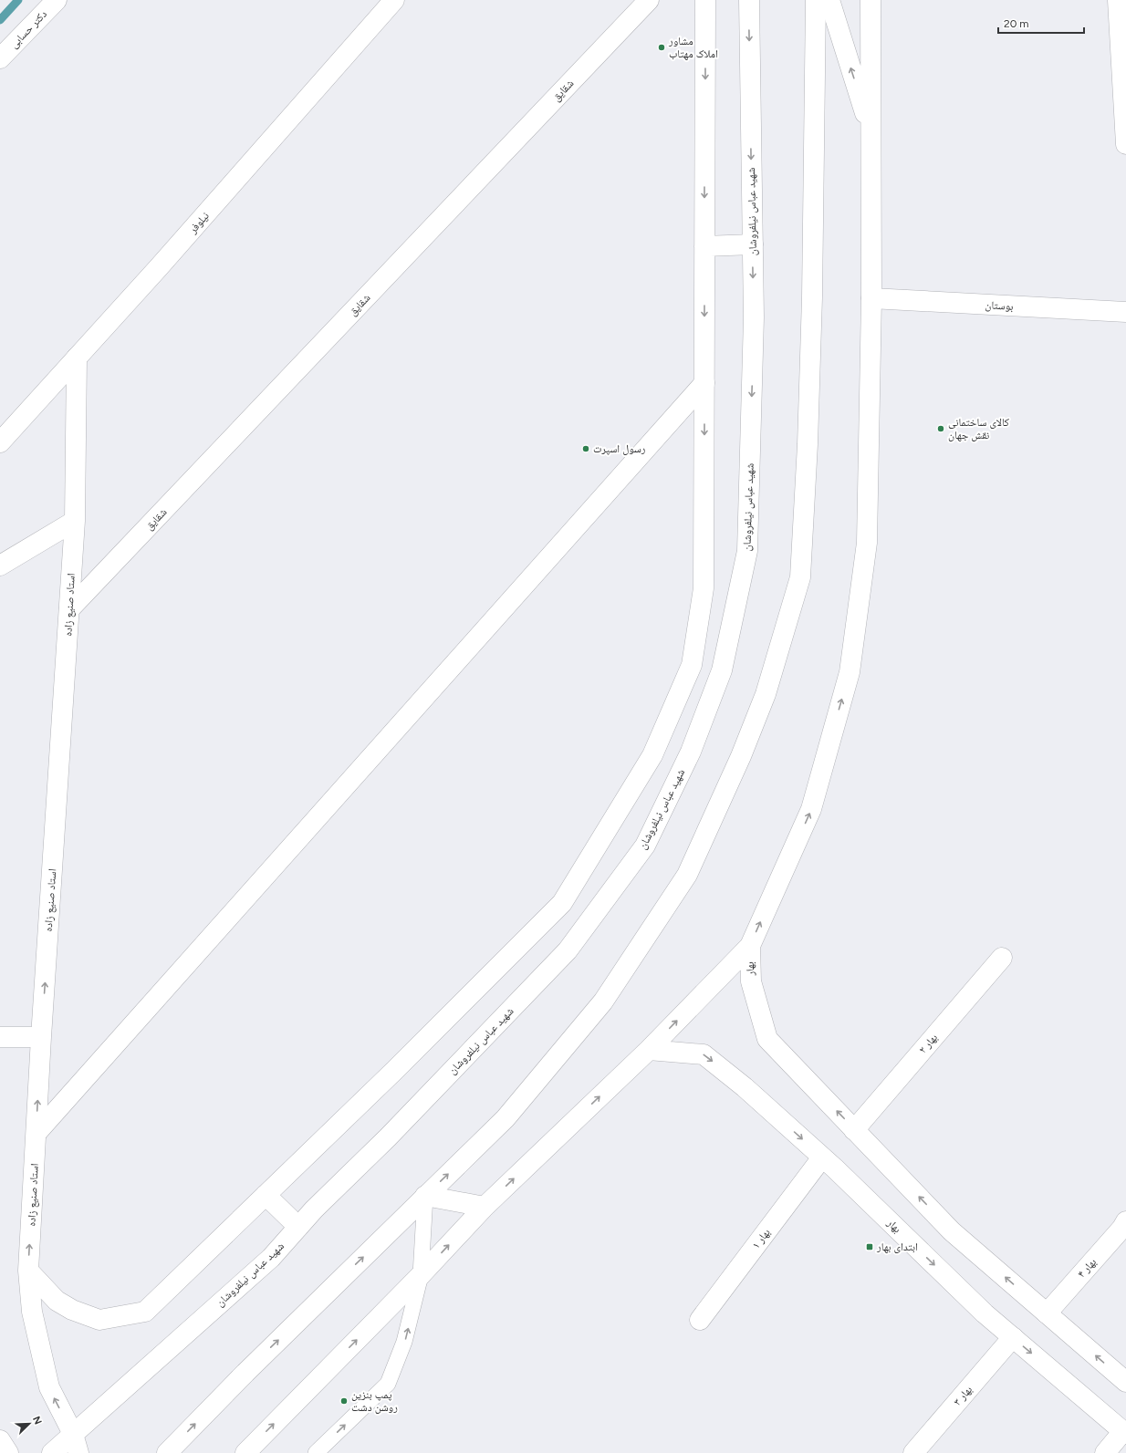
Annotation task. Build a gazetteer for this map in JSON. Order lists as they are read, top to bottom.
{
  "streets": {
    "street": [
      "دکتر حسابی",
      "شقایق",
      "شهید عباس نیلفروشان",
      "نیلوفر",
      "بوستان",
      "استاد صنیع زاده",
      "بهار",
      "بهار ۲",
      "بهار ۱",
      "بهار ۴",
      "بهار ۳"
    ]
  },
  "crossings": [
    ["شقایق", "استاد صنیع زاده"],
    ["شهید عباس نیلفروشان", "استاد صنیع زاده"],
    ["نیلوفر", "استاد صنیع زاده"],
    ["بهار", "بهار ۲"],
    ["بهار", "بهار ۱"],
    ["بهار", "بهار ۴"],
    ["بهار", "بهار ۳"]
  ],
  "one_way": ["استاد صنیع زاده"],
  "places": {
    "other": [
      "مشاور املاک مهتاب",
      "کالای ساختمانی نقش جهان",
      "رسول اسپرت",
      "پمپ بنزین روشن دشت"
    ],
    "transit": ["ابتدای بهار"]
  },
  "scale_bar": "20 m",
  "north": "top right"
}
